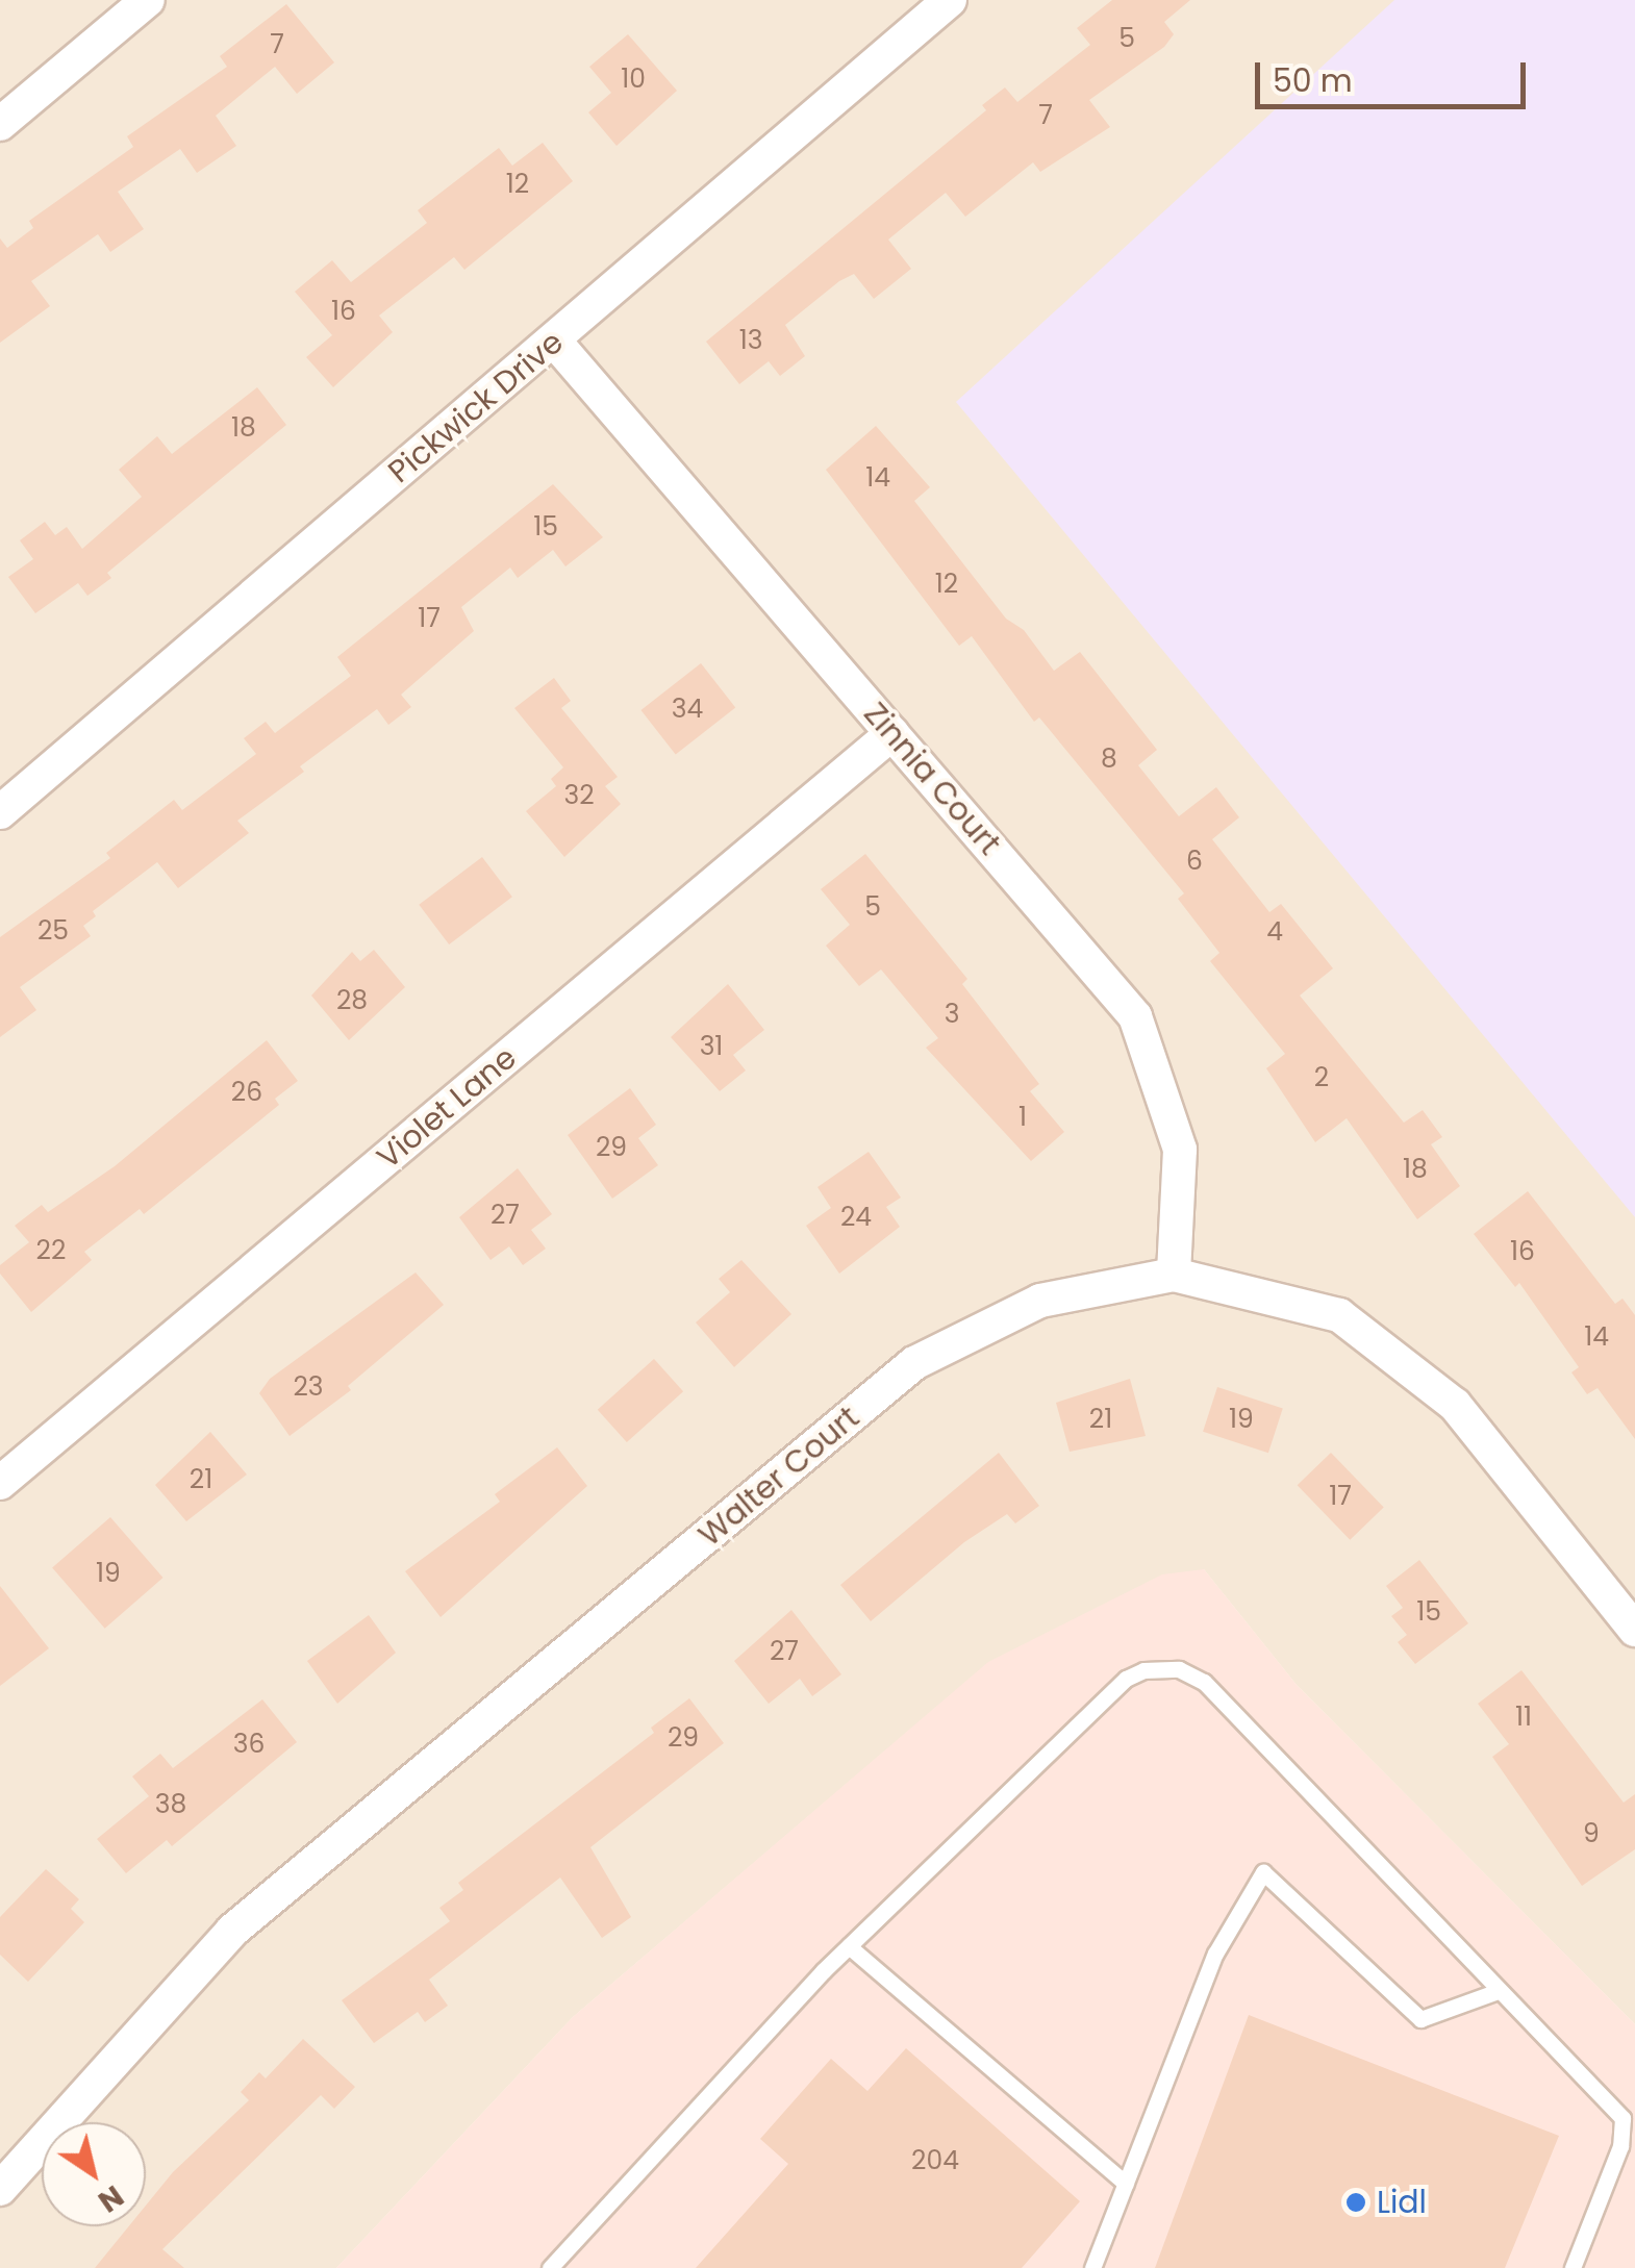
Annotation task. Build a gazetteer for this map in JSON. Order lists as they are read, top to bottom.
{
  "streets": {
    "street": [
      "Pickwick Drive",
      "Zinnia Court",
      "Violet Lane",
      "Walter Court"
    ]
  },
  "crossings": [
    ["Pickwick Drive", "Zinnia Court"],
    ["Zinnia Court", "Violet Lane"],
    ["Zinnia Court", "Walter Court"]
  ],
  "places": ["Lidl"],
  "house_numbers": [
    "5",
    "7",
    "10",
    "7",
    "12",
    "16",
    "13",
    "18",
    "14",
    "15",
    "12",
    "17",
    "34",
    "8",
    "32",
    "6",
    "5",
    "25",
    "4",
    "28",
    "3",
    "31",
    "2",
    "26",
    "1",
    "29",
    "18",
    "27",
    "24",
    "22",
    "16",
    "14",
    "23",
    "21",
    "19",
    "21",
    "17",
    "19",
    "15",
    "27",
    "11",
    "29",
    "36",
    "38",
    "9",
    "204"
  ],
  "scale_bar": "50 m",
  "north": "bottom right"
}
